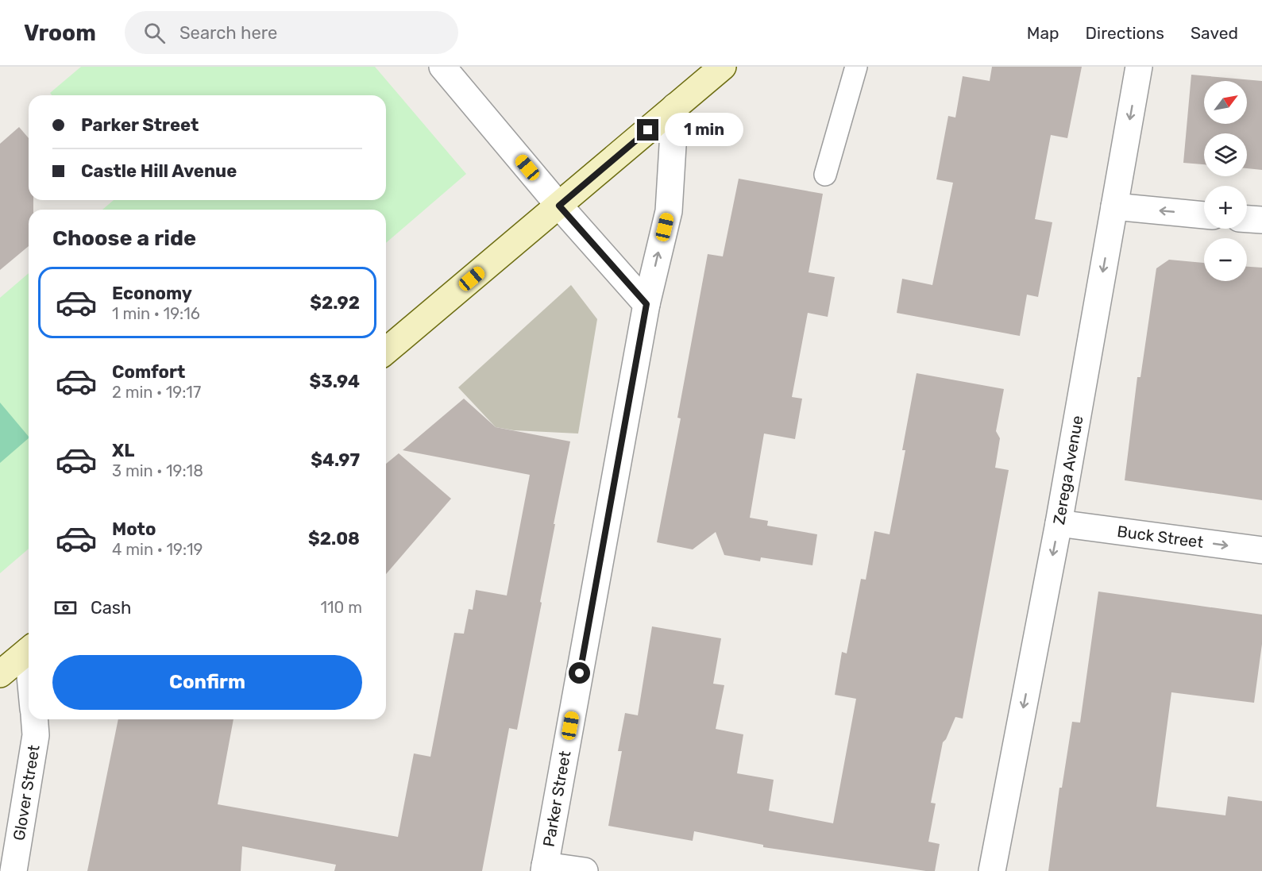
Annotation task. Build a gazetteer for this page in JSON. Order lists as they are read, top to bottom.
{
  "streets": {
    "street": [
      "Zerega Avenue",
      "Buck Street",
      "Glover Street",
      "Parker Street"
    ]
  },
  "crossings": [
    ["Zerega Avenue", "Buck Street"]
  ],
  "one_way": ["Zerega Avenue", "Buck Street"],
  "north": "top right",
  "page": {
    "header": "Vroom",
    "search": "Search here",
    "nav": ["Map", "Directions", "Saved"],
    "map_buttons": ["+", "−"],
    "banner": ["Parker Street", "Castle Hill Avenue"],
    "bubble": "1 min",
    "heading": "Choose a ride",
    "list": [
      {
        "name": "Economy",
        "note": "1 min · 19:16",
        "value": "$2.92"
      },
      {
        "name": "Comfort",
        "note": "2 min · 19:17",
        "value": "$3.94"
      },
      {
        "name": "XL",
        "note": "3 min · 19:18",
        "value": "$4.97"
      },
      {
        "name": "Moto",
        "note": "4 min · 19:19",
        "value": "$2.08"
      }
    ],
    "pay": ["Cash", "110 m"],
    "buttons": "Confirm"
  }
}
